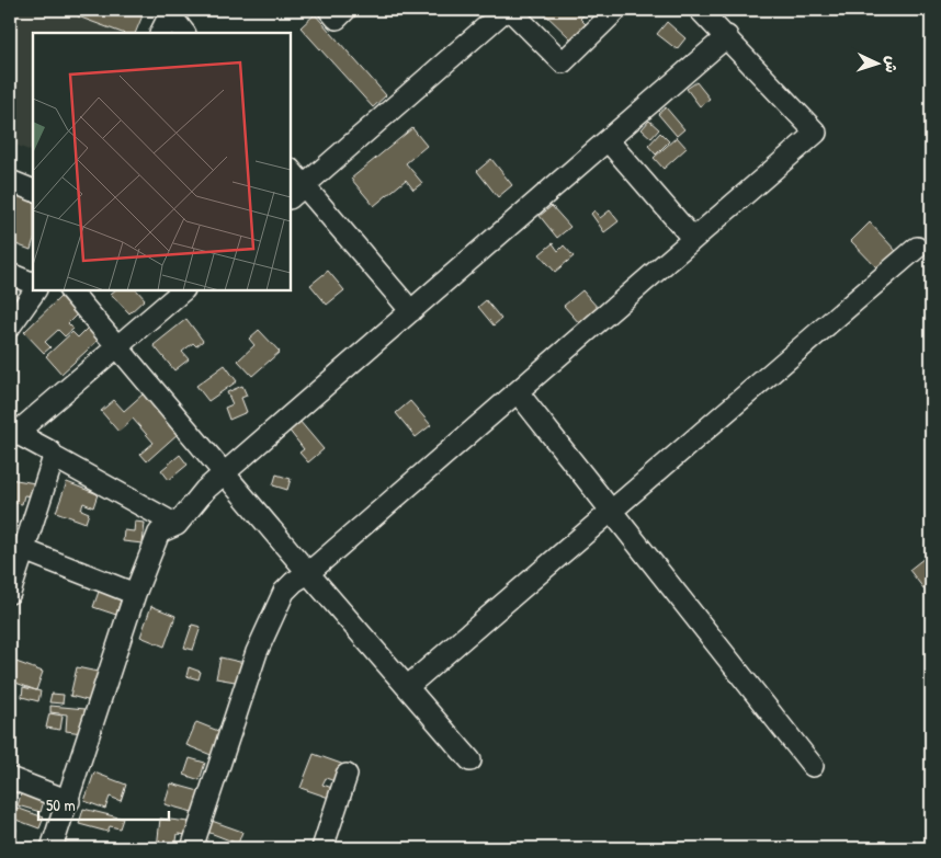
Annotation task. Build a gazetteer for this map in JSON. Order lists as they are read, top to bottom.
{
  "scale_bar": "50 m",
  "north": "right"
}
